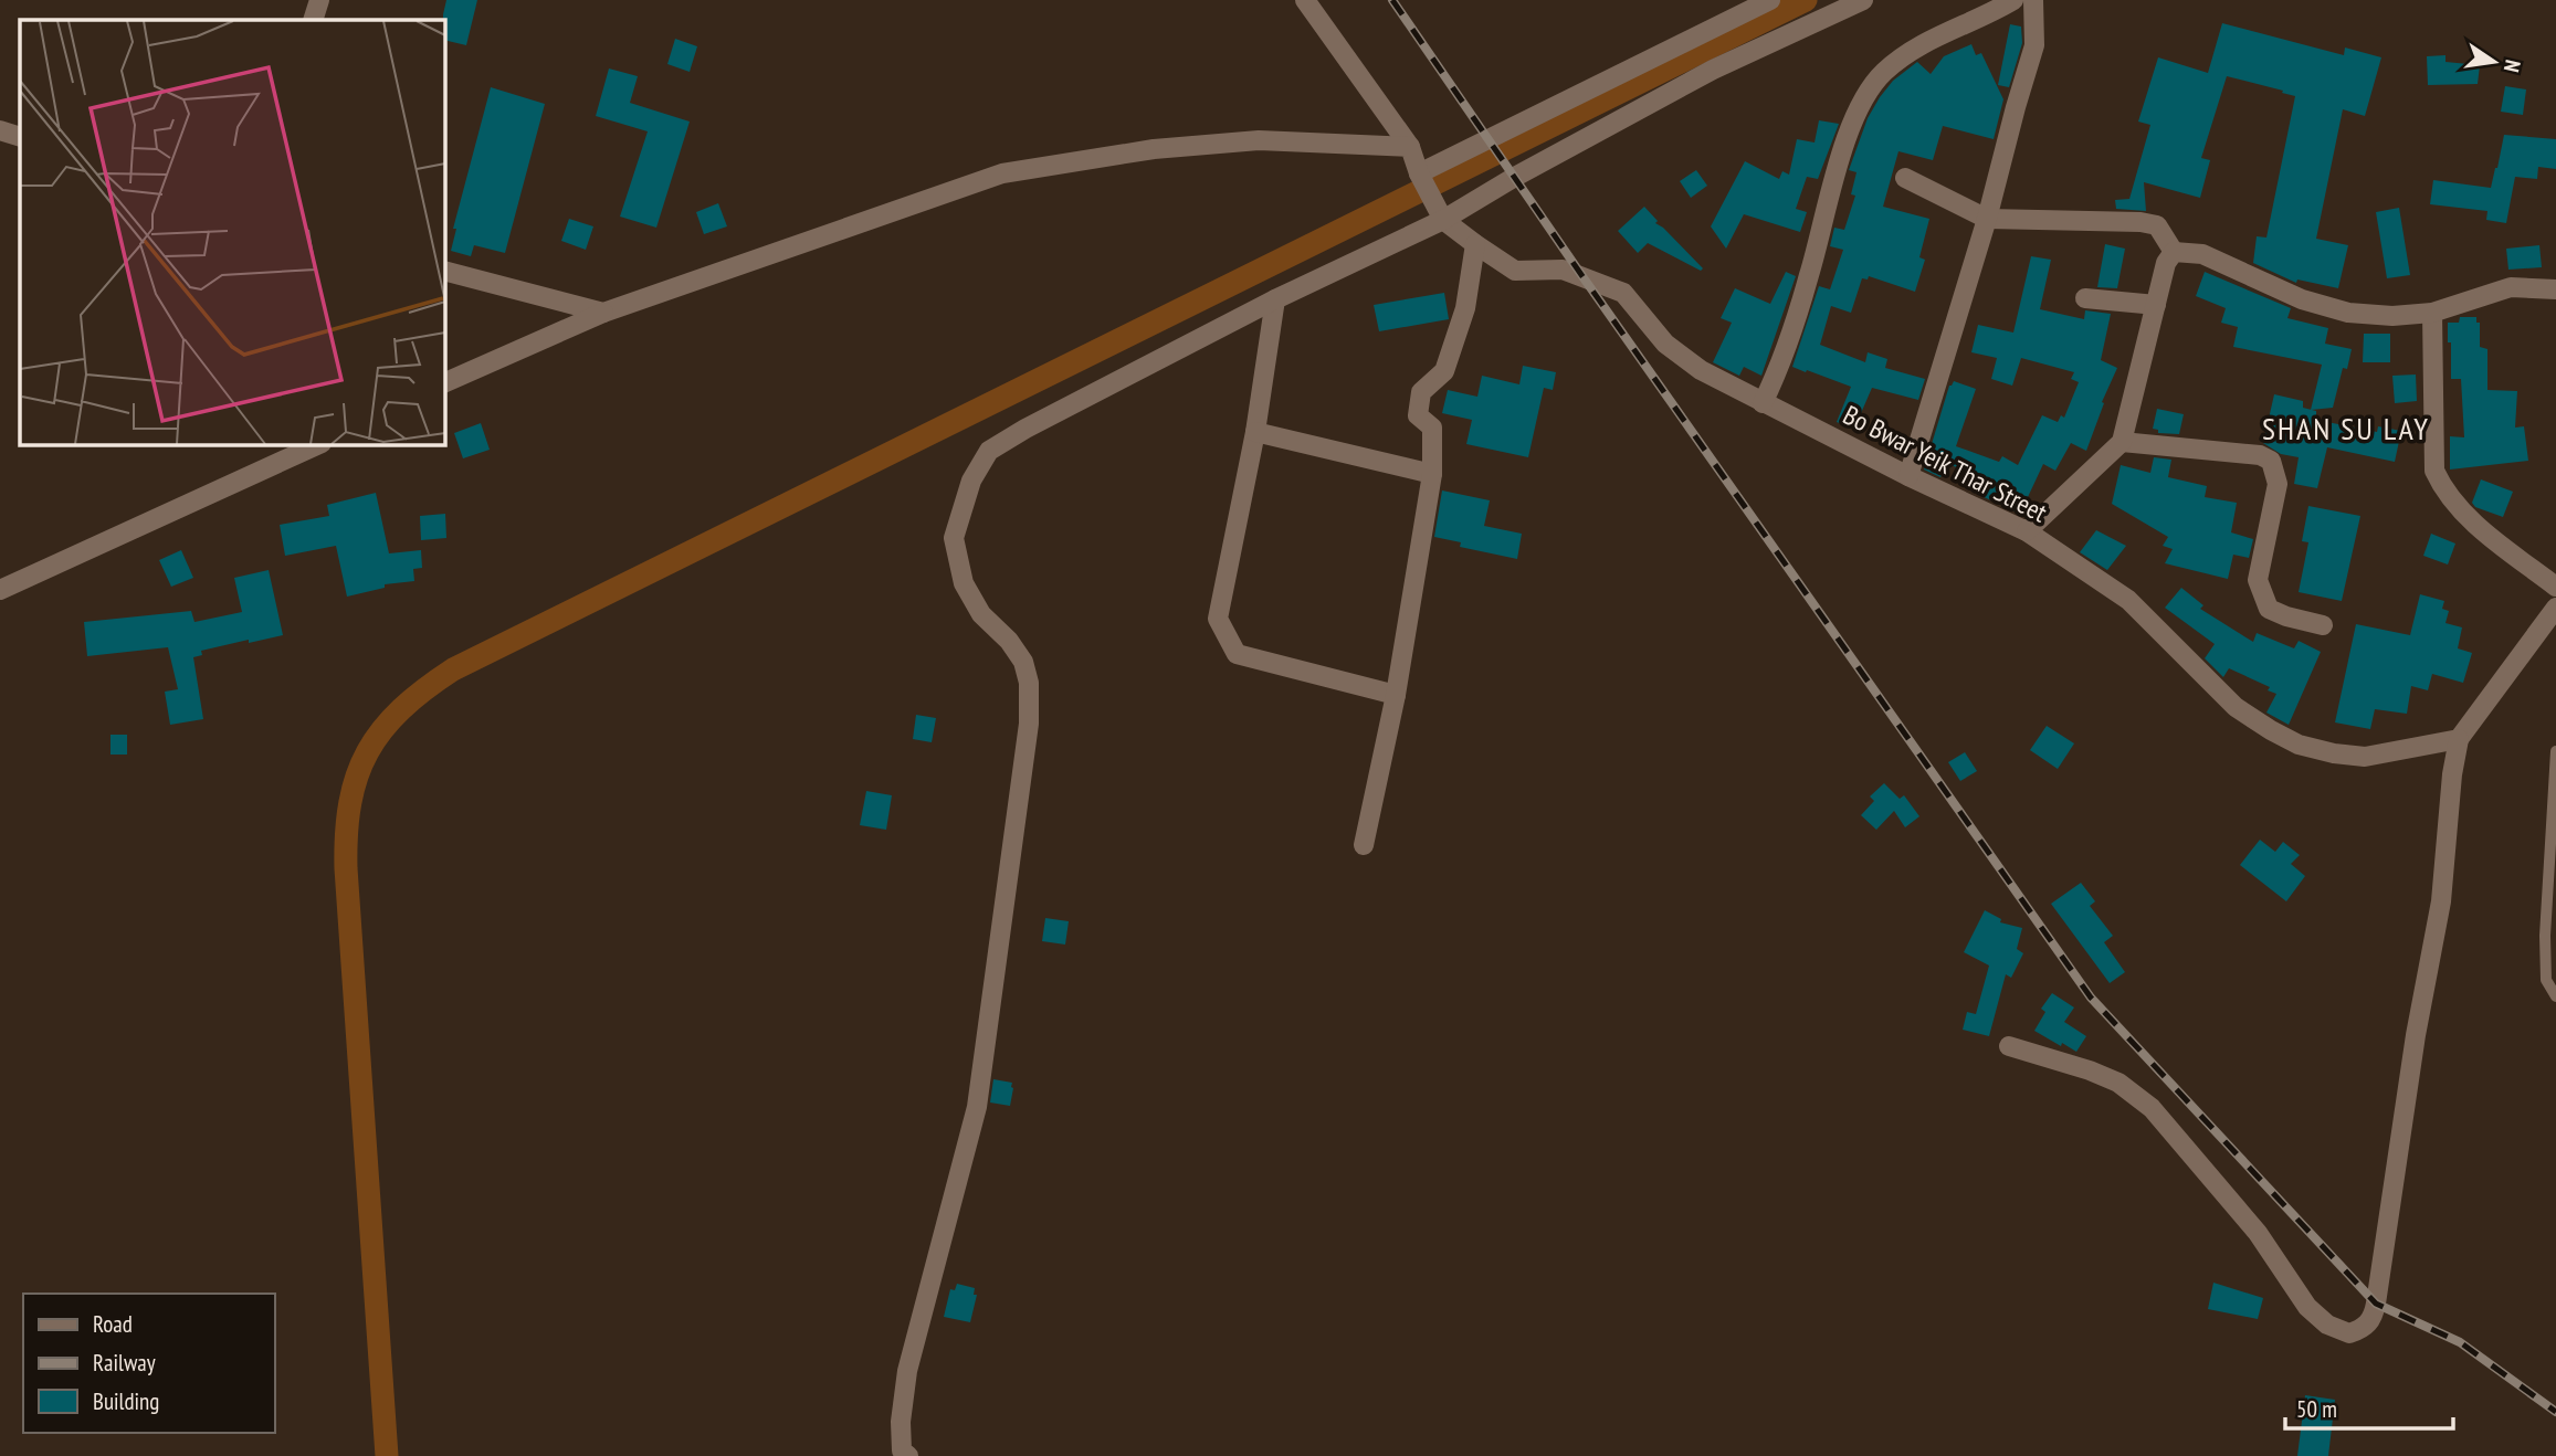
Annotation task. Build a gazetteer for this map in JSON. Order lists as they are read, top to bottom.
{
  "streets": {
    "street": ["Bo Bwar Yeik Thar Street"]
  },
  "districts": ["SHAN SU LAY"],
  "legend": ["Road", "Railway", "Building"],
  "scale_bar": "50 m",
  "north": "right"
}
